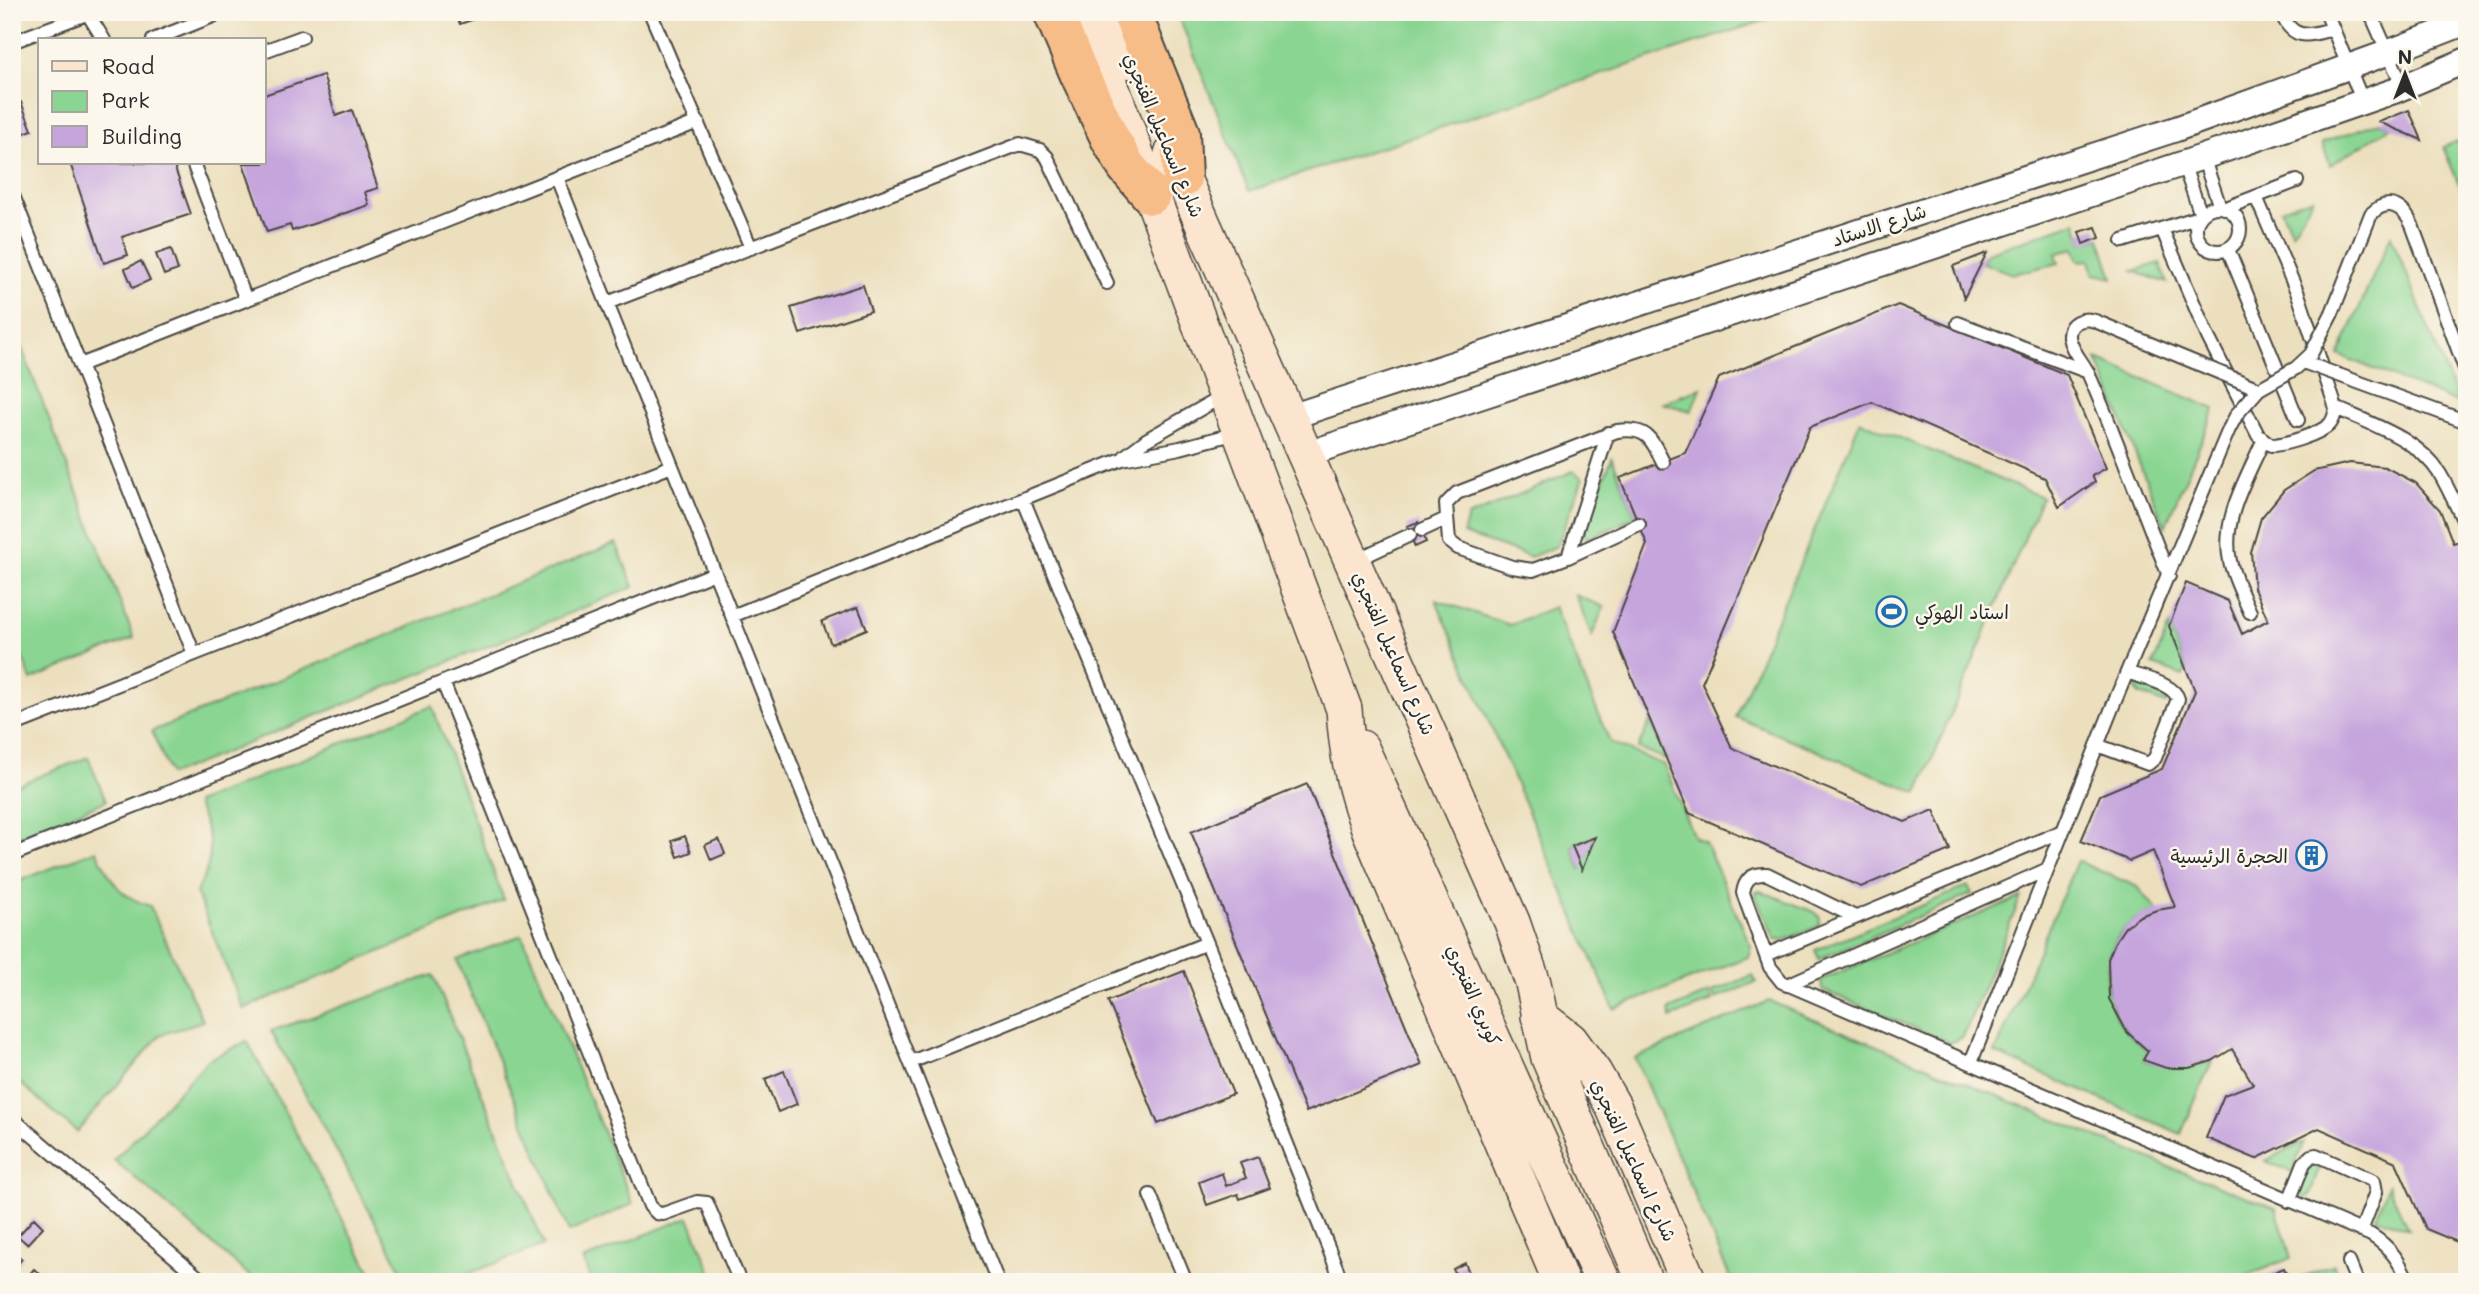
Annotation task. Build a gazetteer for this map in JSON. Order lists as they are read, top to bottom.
{
  "streets": {
    "main road": ["شارع اسماعيل الفنجري", "كوبري الفنجري"],
    "street": ["شارع الاستاد"]
  },
  "crossings": [
    ["شارع اسماعيل الفنجري", "شارع الاستاد"],
    ["شارع اسماعيل الفنجري", "كوبري الفنجري"]
  ],
  "places": {
    "sports": ["استاد الهوكي"],
    "building": ["الحجرة الرئيسية"]
  },
  "legend": ["Road", "Park", "Building"],
  "north": "top"
}
